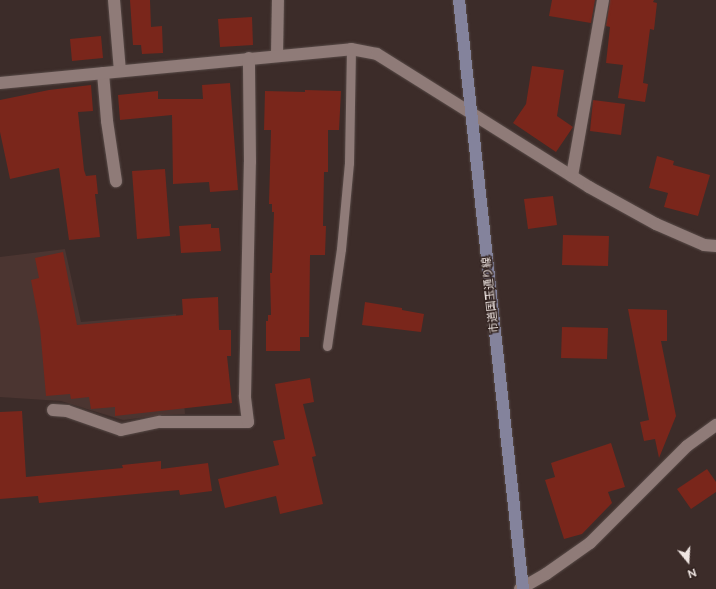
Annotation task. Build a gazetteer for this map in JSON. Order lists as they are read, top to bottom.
{
  "streets": {
    "street": ["市道国玉通り線"]
  },
  "north": "bottom"
}
